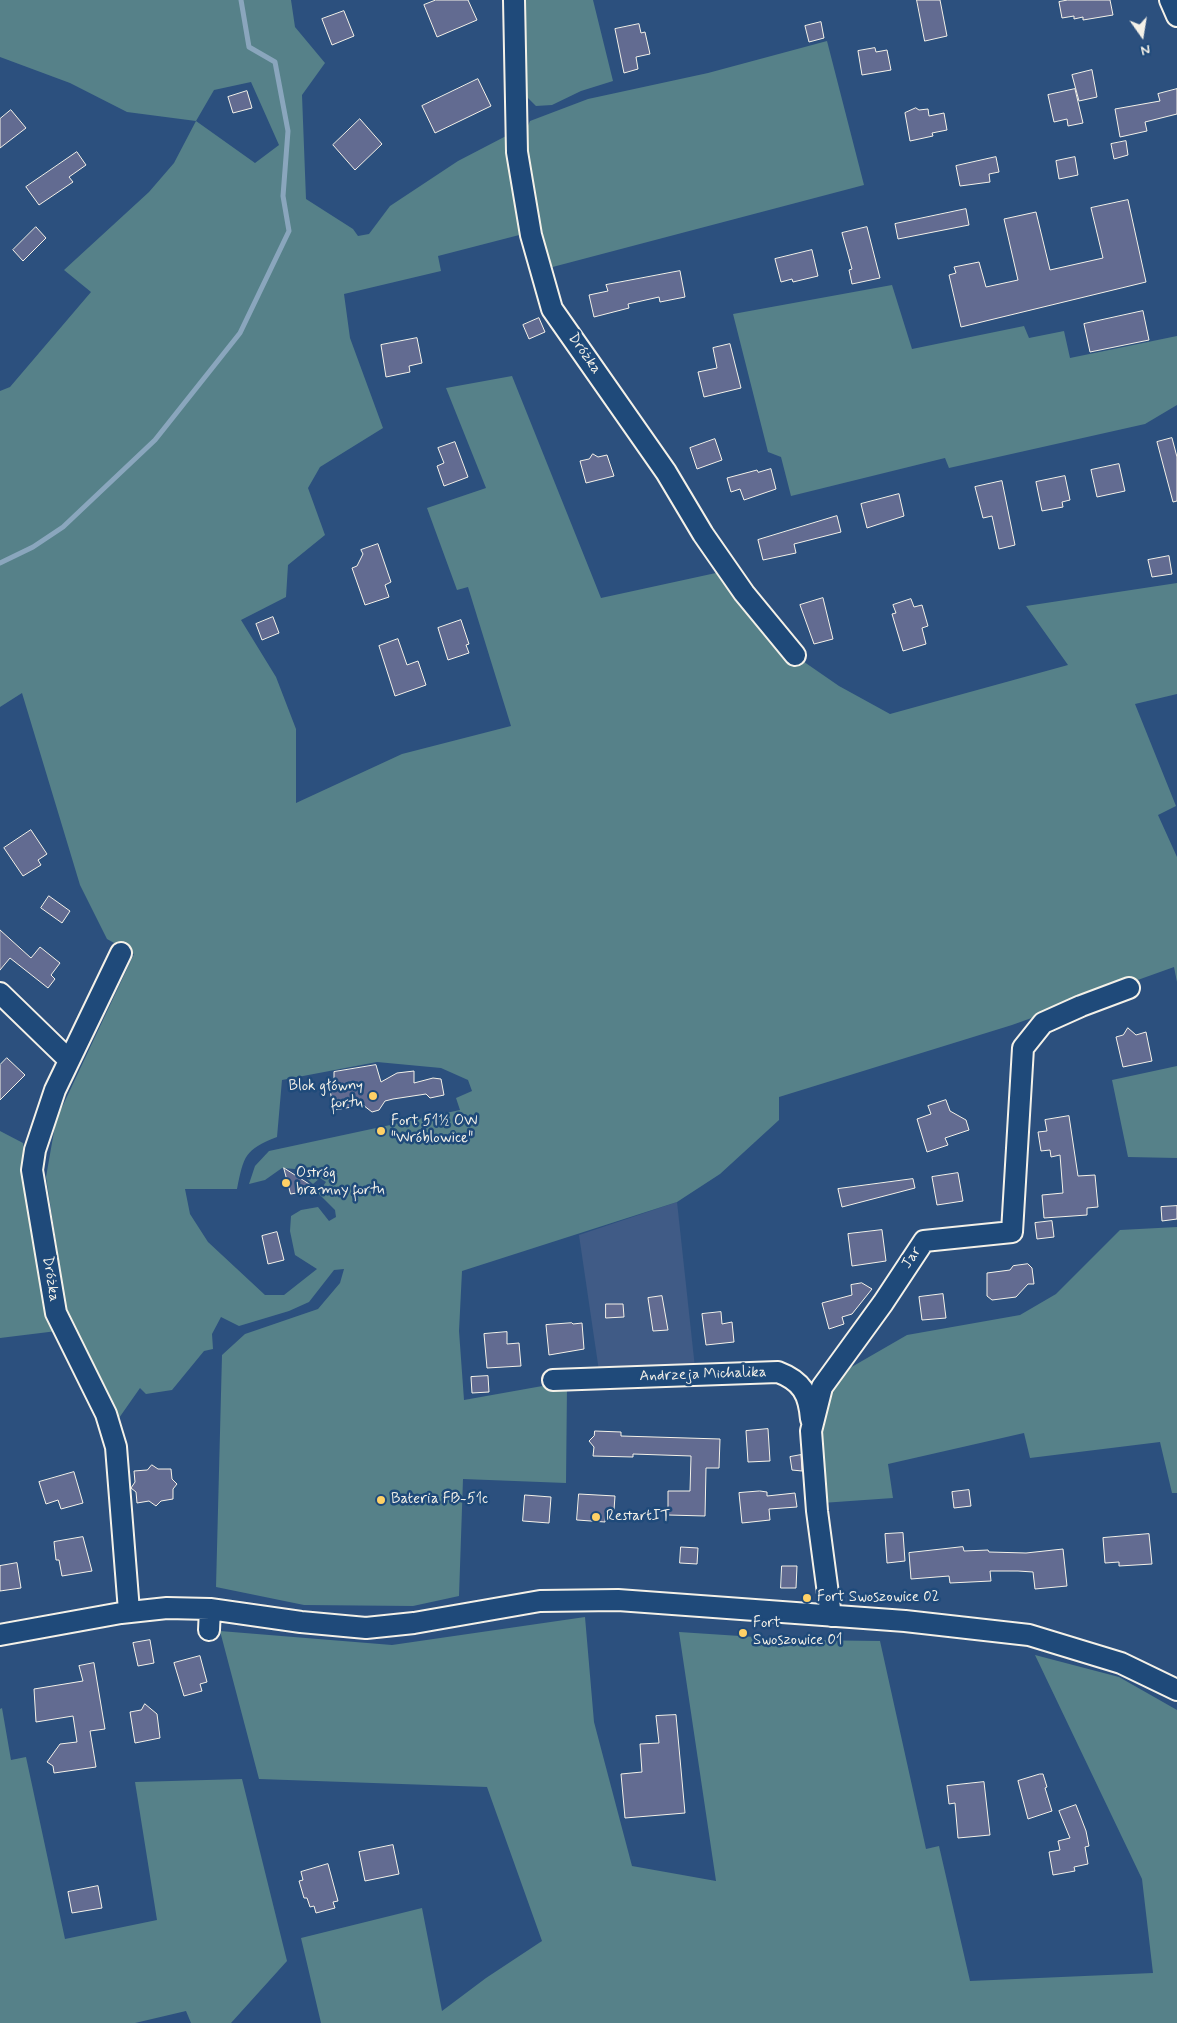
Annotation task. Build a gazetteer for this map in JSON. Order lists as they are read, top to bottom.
{
  "streets": {
    "street": ["Dróżka", "Jar", "Andrzeja Michalika"]
  },
  "crossings": [
    ["Jar", "Andrzeja Michalika"]
  ],
  "places": [
    "Blok główny fortu",
    "Fort 51½ OW \"Wróblowice\"",
    "Ostróg bramny fortu",
    "Bateria FB-51c",
    "RestartIT",
    "Fort Swoszowice 02",
    "Fort Swoszowice 01"
  ],
  "north": "bottom"
}
